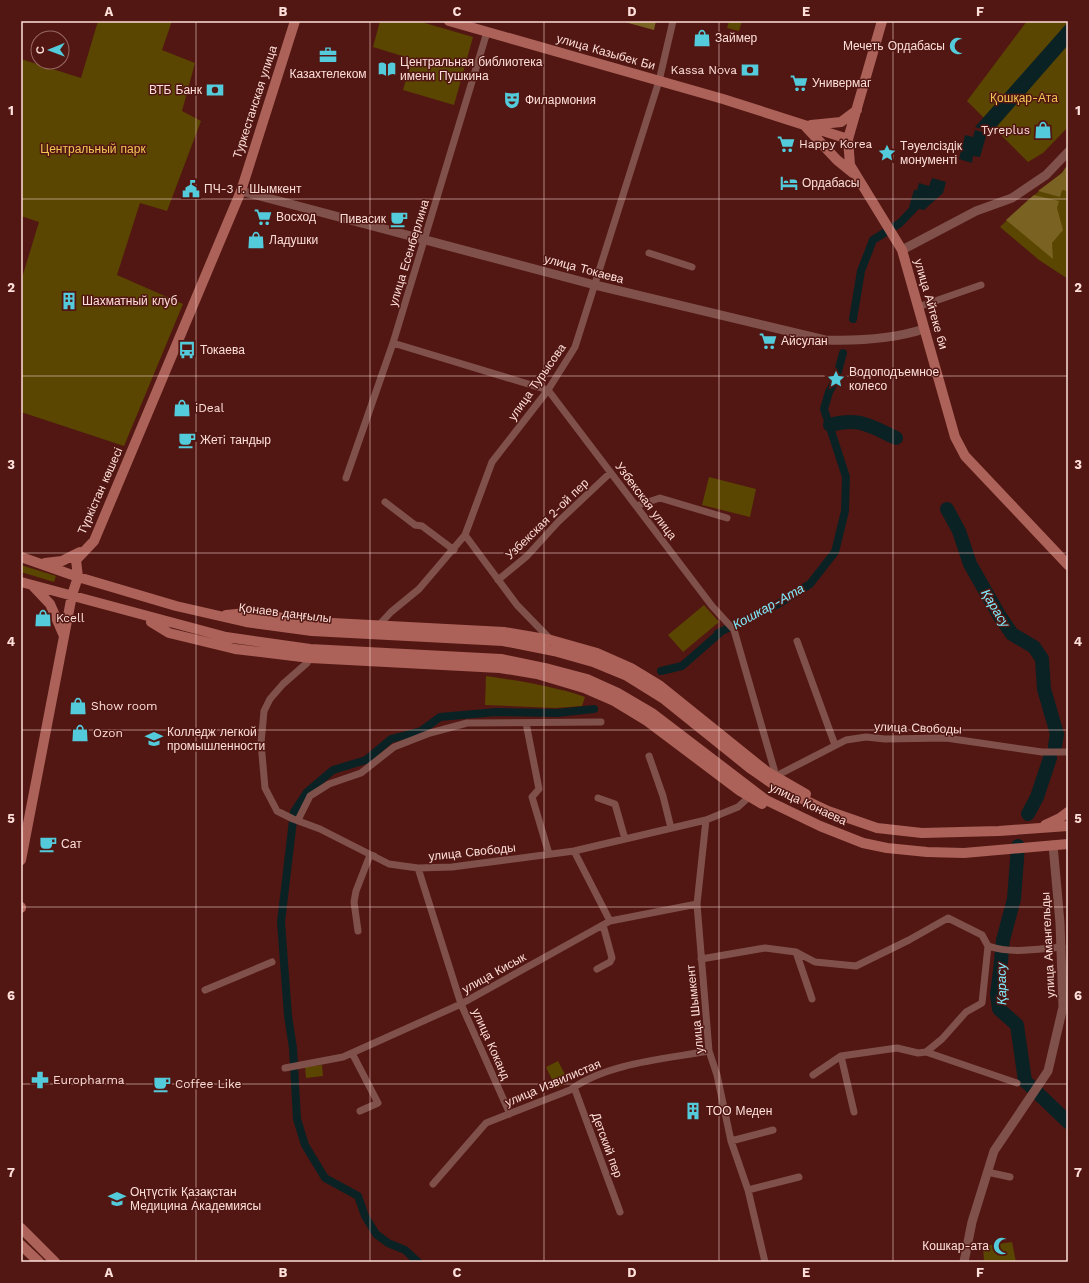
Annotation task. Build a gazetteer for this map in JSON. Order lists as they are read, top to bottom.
{
  "streets": {
    "main road": [
      "улица Казыбек Би",
      "Туркестанская улица",
      "улица Айтеке би",
      "Түркістан көшесі",
      "Қонаев даңғылы",
      "улица Конаева"
    ],
    "street": [
      "улица Есенберлина",
      "улица Токаева",
      "улица Турысова",
      "Узбекская улица",
      "Узбекская 2-ой пер",
      "улица Свободы",
      "улица Амангельды",
      "улица Кисык",
      "улица Шымкент",
      "улица Коканд",
      "улица Извилистая",
      "Детский пер"
    ]
  },
  "crossings": [
    ["улица Казыбек Би", "улица Есенберлина"],
    ["улица Казыбек Би", "улица Айтеке би"],
    ["улица Казыбек Би", "улица Турысова"],
    ["Туркестанская улица", "улица Токаева"],
    ["Туркестанская улица", "Түркістан көшесі"],
    ["улица Есенберлина", "улица Токаева"],
    ["улица Токаева", "улица Айтеке би"],
    ["улица Токаева", "улица Турысова"],
    ["улица Токаева", "Түркістан көшесі"],
    ["улица Турысова", "Узбекская улица"],
    ["Түркістан көшесі", "Қонаев даңғылы"],
    ["Узбекская улица", "Узбекская 2-ой пер"],
    ["Узбекская улица", "улица Свободы"],
    ["Қонаев даңғылы", "улица Конаева"],
    ["улица Свободы", "улица Шымкент"],
    ["улица Свободы", "улица Коканд"],
    ["улица Конаева", "улица Амангельды"],
    ["улица Кисык", "улица Шымкент"],
    ["улица Кисык", "улица Коканд"],
    ["улица Шымкент", "улица Извилистая"],
    ["улица Коканд", "улица Извилистая"],
    ["улица Извилистая", "Детский пер"]
  ],
  "water": ["Кошкар-Ата", "Қарасу"],
  "parks": ["Қошқар-Ата", "Центральный парк"],
  "places": {
    "shop": [
      "Займер",
      "Tyreplus",
      "Ладушки",
      "iDeal",
      "Kcell",
      "Show room",
      "Ozon"
    ],
    "mosque": ["Мечеть Ордабасы", "Кошкар-ата"],
    "office": ["Казахтелеком"],
    "library": ["Центральная библиотека имени Пушкина"],
    "bank": ["Kassa Nova", "ВТБ Банк"],
    "supermarket": [
      "Универмаг",
      "Happy Korea",
      "Восход",
      "Айсулан"
    ],
    "theatre": ["Филармония"],
    "place": ["Тәуелсіздік монументі", "Водоподъемное колесо"],
    "hotel": ["Ордабасы"],
    "public building": ["ПЧ-3 г. Шымкент"],
    "cafe": [
      "Пивасик",
      "Жетi тандыр",
      "Сат",
      "Coffee Like"
    ],
    "building": ["Шахматный клуб", "ТОО Меден"],
    "bus stop": ["Токаева"],
    "school or university": ["Колледж легкой промышленности", "Оңтүстік Қазақстан Медицина Академиясы"],
    "pharmacy": ["Europharma"]
  },
  "north": "left",
  "grid": {
    "columns": [
      "A",
      "B",
      "C",
      "D",
      "E",
      "F"
    ],
    "rows": [
      "1",
      "2",
      "3",
      "4",
      "5",
      "6",
      "7"
    ]
  }
}
